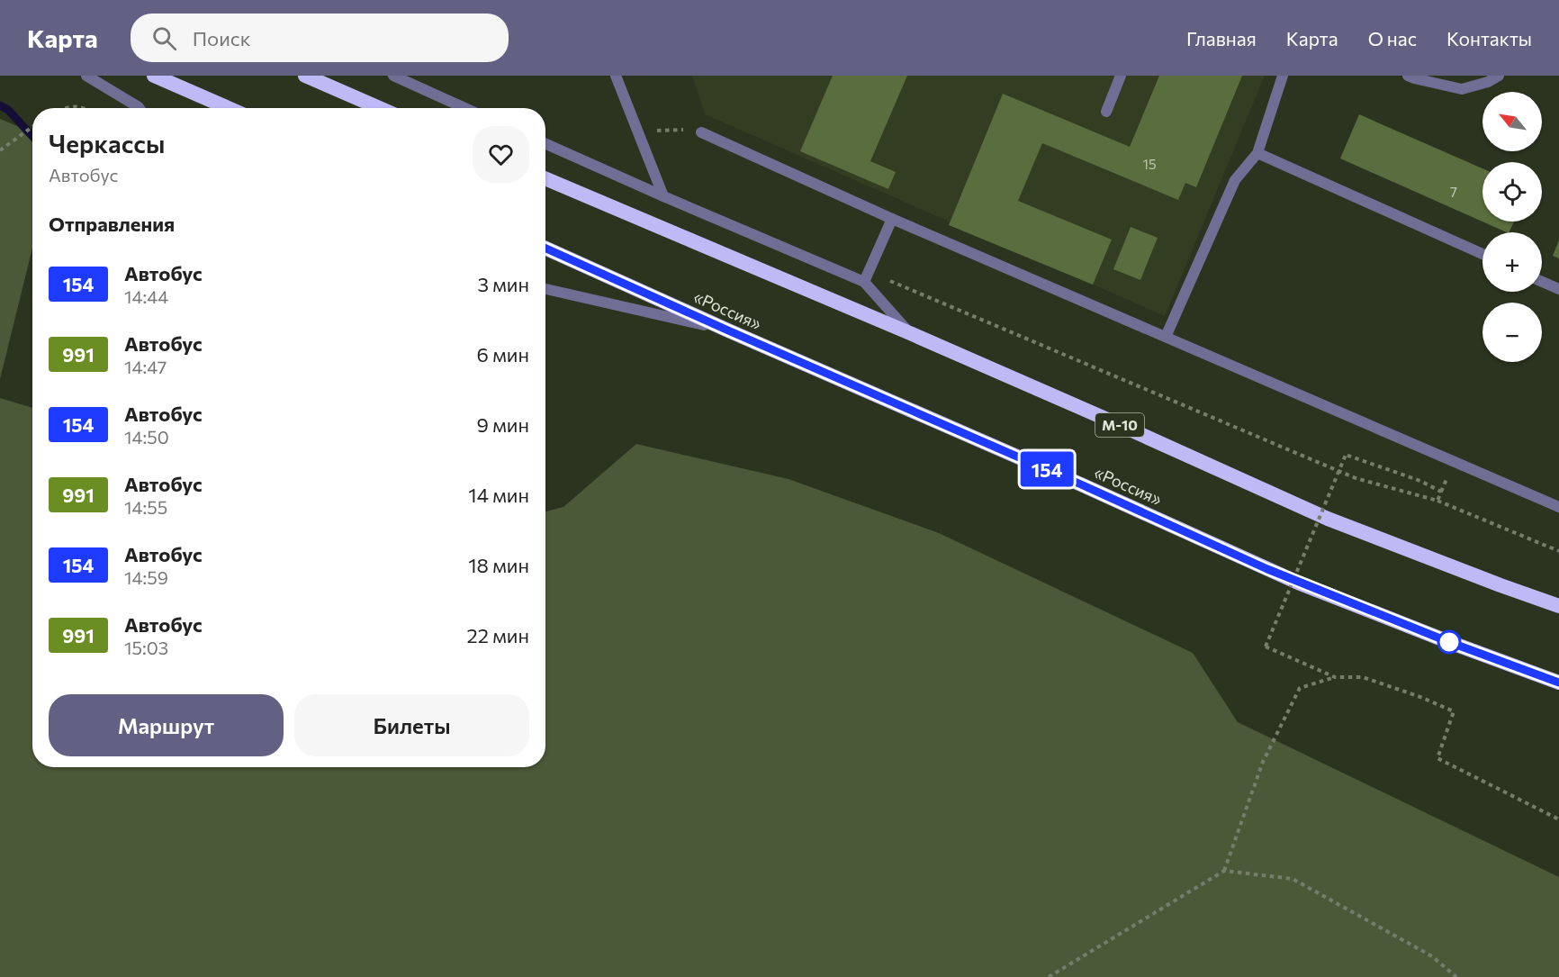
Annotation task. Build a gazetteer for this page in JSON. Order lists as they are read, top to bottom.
{
  "streets": {
    "highway": ["«Россия»", "М-10"]
  },
  "lines": ["bus line 154"],
  "house_numbers": ["15", "7"],
  "north": "top left",
  "page": {
    "header": "Карта",
    "search": "Поиск",
    "nav": [
      "Главная",
      "Карта",
      "О нас",
      "Контакты"
    ],
    "on_map": "154",
    "map_buttons": ["+", "−"],
    "heading": [
      ["Черкассы", "Автобус"],
      "Отправления"
    ],
    "list": [
      {
        "mark": "154",
        "name": "Автобус",
        "note": "14:44",
        "value": "3 мин"
      },
      {
        "mark": "991",
        "name": "Автобус",
        "note": "14:47",
        "value": "6 мин"
      },
      {
        "mark": "154",
        "name": "Автобус",
        "note": "14:50",
        "value": "9 мин"
      },
      {
        "mark": "991",
        "name": "Автобус",
        "note": "14:55",
        "value": "14 мин"
      },
      {
        "mark": "154",
        "name": "Автобус",
        "note": "14:59",
        "value": "18 мин"
      },
      {
        "mark": "991",
        "name": "Автобус",
        "note": "15:03",
        "value": "22 мин"
      }
    ],
    "buttons": ["Маршрут", "Билеты"]
  }
}
